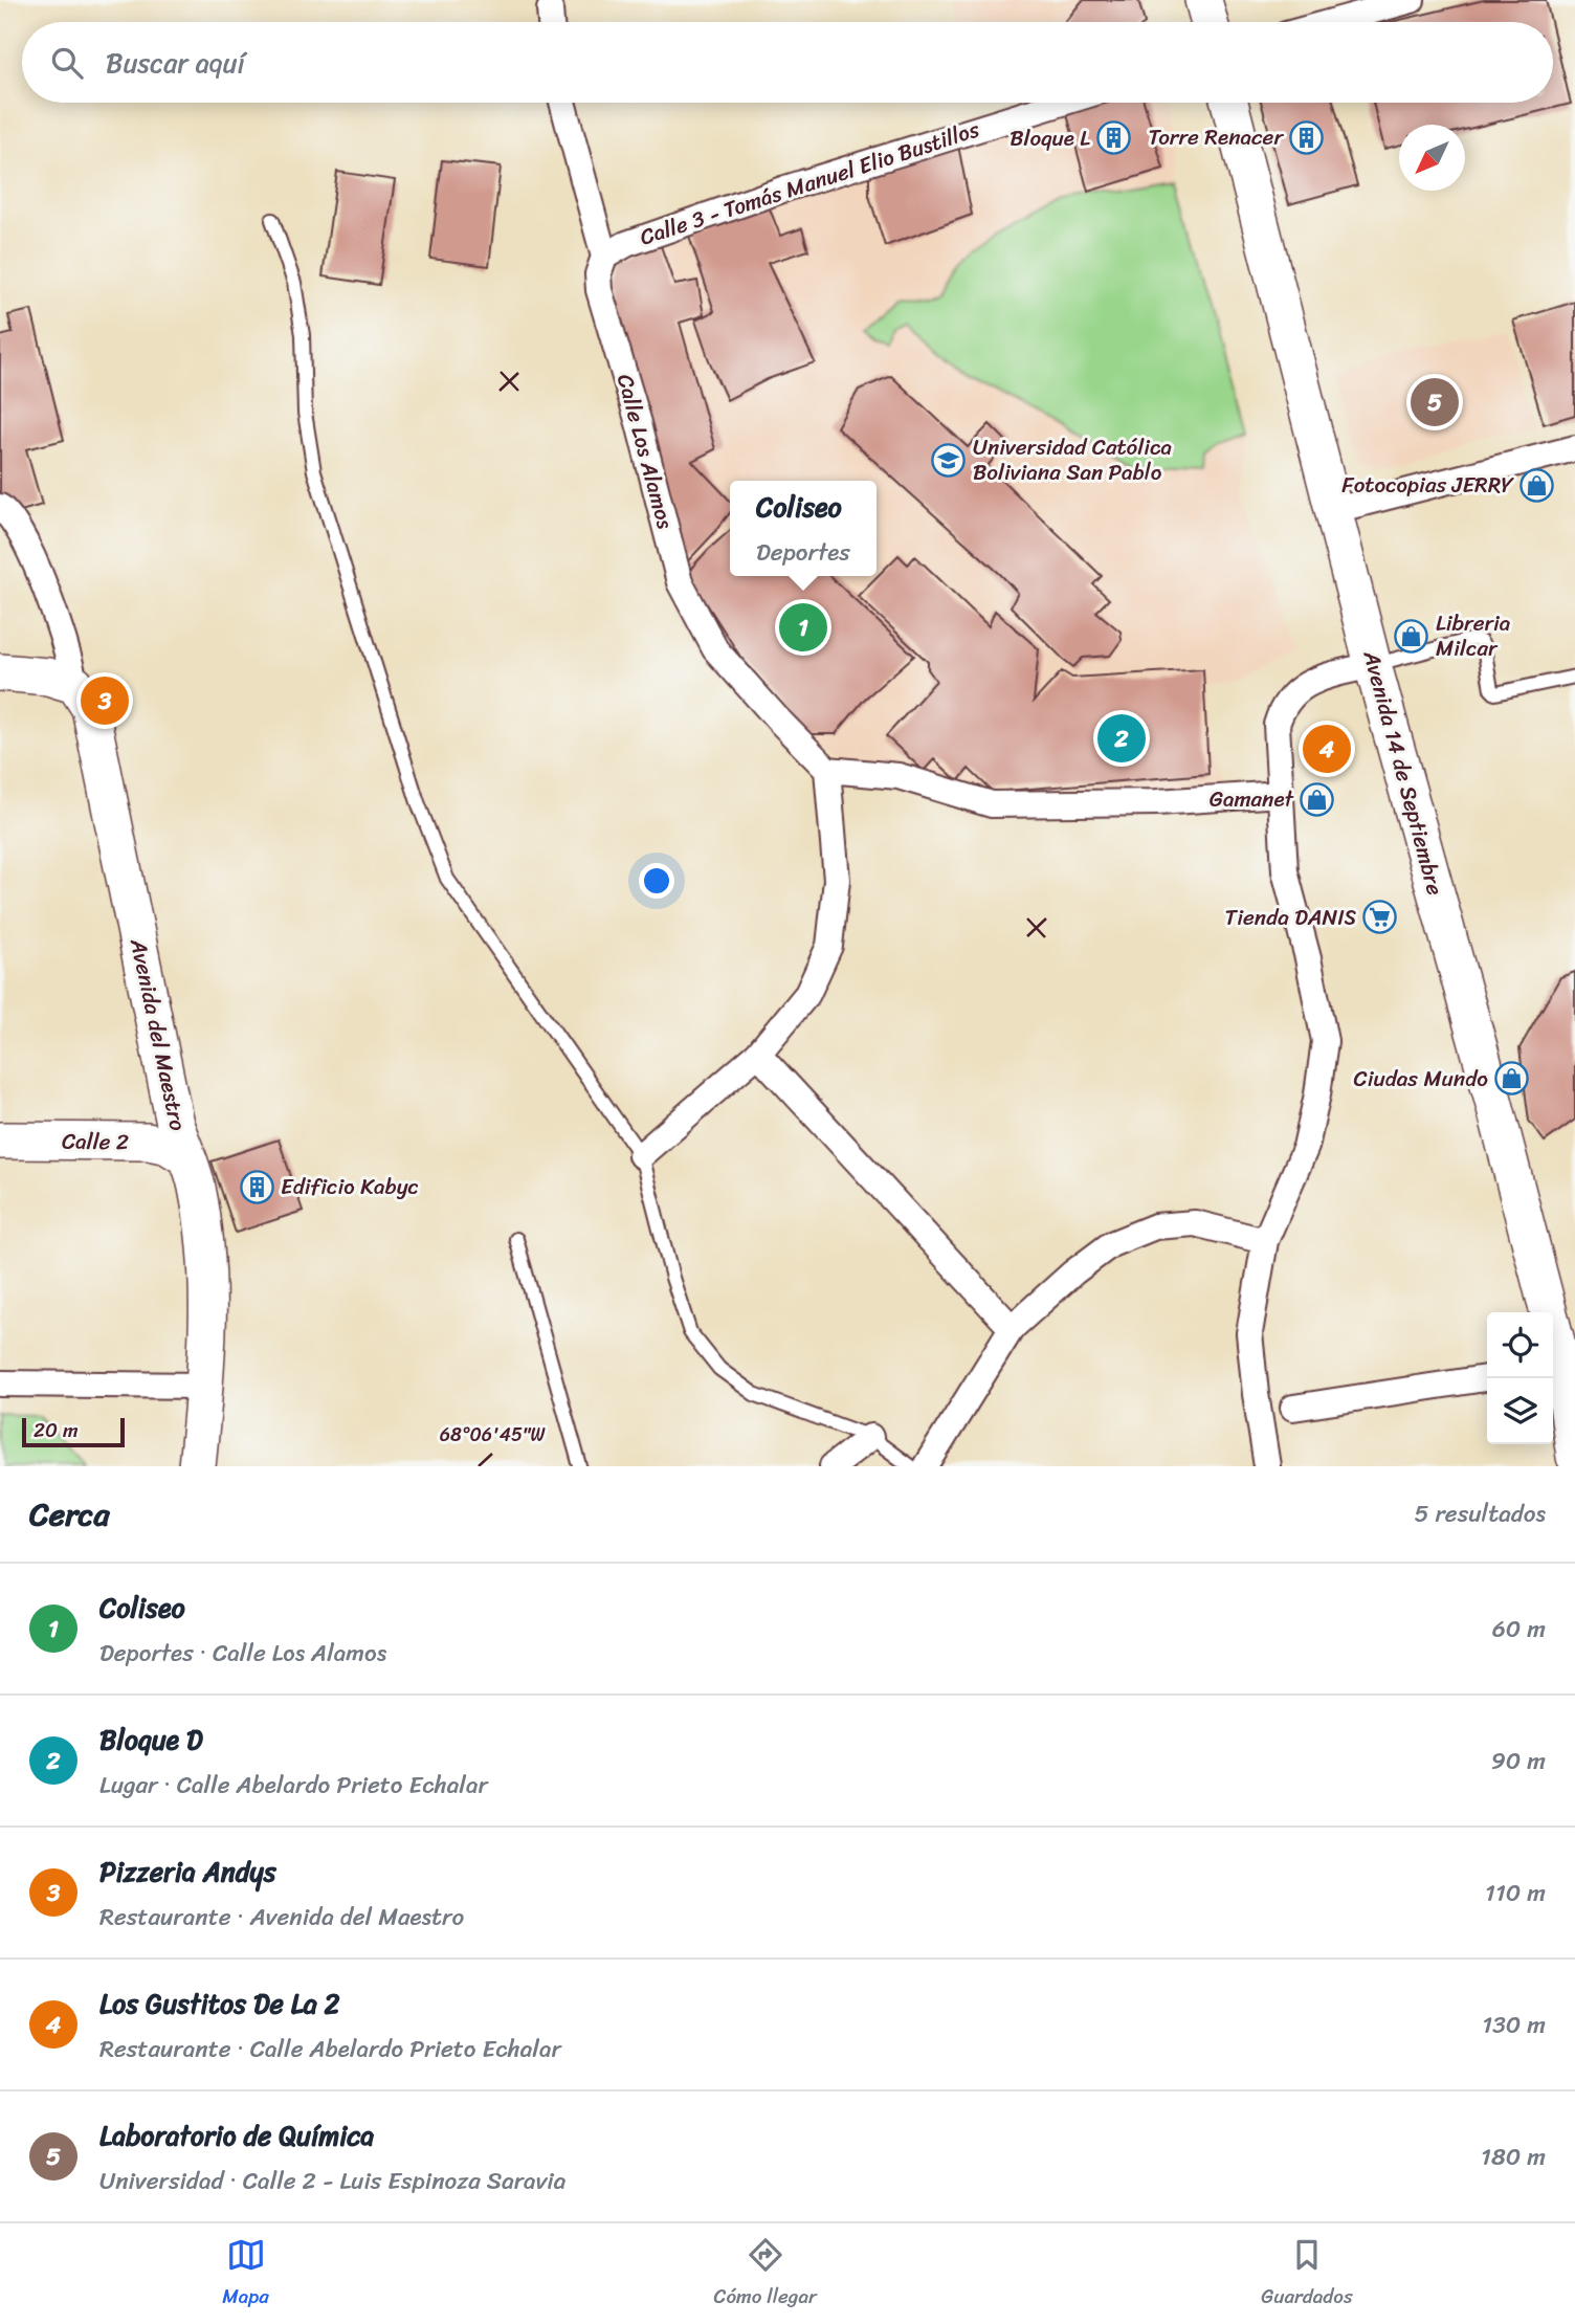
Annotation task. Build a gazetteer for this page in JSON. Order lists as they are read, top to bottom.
{
  "streets": {
    "main road": ["Avenida 14 de Septiembre", "Avenida del Maestro", "Calle 2"],
    "street": ["Calle 3 - Tomás Manuel Elio Bustillos", "Calle Los Alamos"]
  },
  "crossings": [
    ["Calle 3 - Tomás Manuel Elio Bustillos", "Calle Los Alamos"],
    ["Avenida del Maestro", "Calle 2"]
  ],
  "places": {
    "building": ["Torre Renacer", "Bloque L", "Edificio Kabyc"],
    "school or university": ["Universidad Católica Boliviana San Pablo"],
    "shop": [
      "Fotocopias JERRY",
      "Libreria Milcar",
      "Gamanet",
      "Ciudas Mundo"
    ],
    "supermarket": ["Tienda DANIS"]
  },
  "scale_bar": "20 m",
  "north": "bottom left",
  "page": {
    "search": "Buscar aquí",
    "pins": [
      "5",
      "1",
      "3",
      "2",
      "4"
    ],
    "popup": ["Coliseo", "Deportes"],
    "scale": "20 m",
    "heading": ["Cerca", "5 resultados"],
    "list": [
      {
        "mark": "1",
        "name": "Coliseo",
        "note": "Deportes · Calle Los Alamos",
        "value": "60 m"
      },
      {
        "mark": "2",
        "name": "Bloque D",
        "note": "Lugar · Calle Abelardo Prieto Echalar",
        "value": "90 m"
      },
      {
        "mark": "3",
        "name": "Pizzeria Andys",
        "note": "Restaurante · Avenida del Maestro",
        "value": "110 m"
      },
      {
        "mark": "4",
        "name": "Los Gustitos De La 2",
        "note": "Restaurante · Calle Abelardo Prieto Echalar",
        "value": "130 m"
      },
      {
        "mark": "5",
        "name": "Laboratorio de Química",
        "note": "Universidad · Calle 2 - Luis Espinoza Saravia",
        "value": "180 m"
      }
    ],
    "nav": ["Mapa", "Cómo llegar", "Guardados"]
  },
  "coordinates": ["68°06'45\"W"]
}
